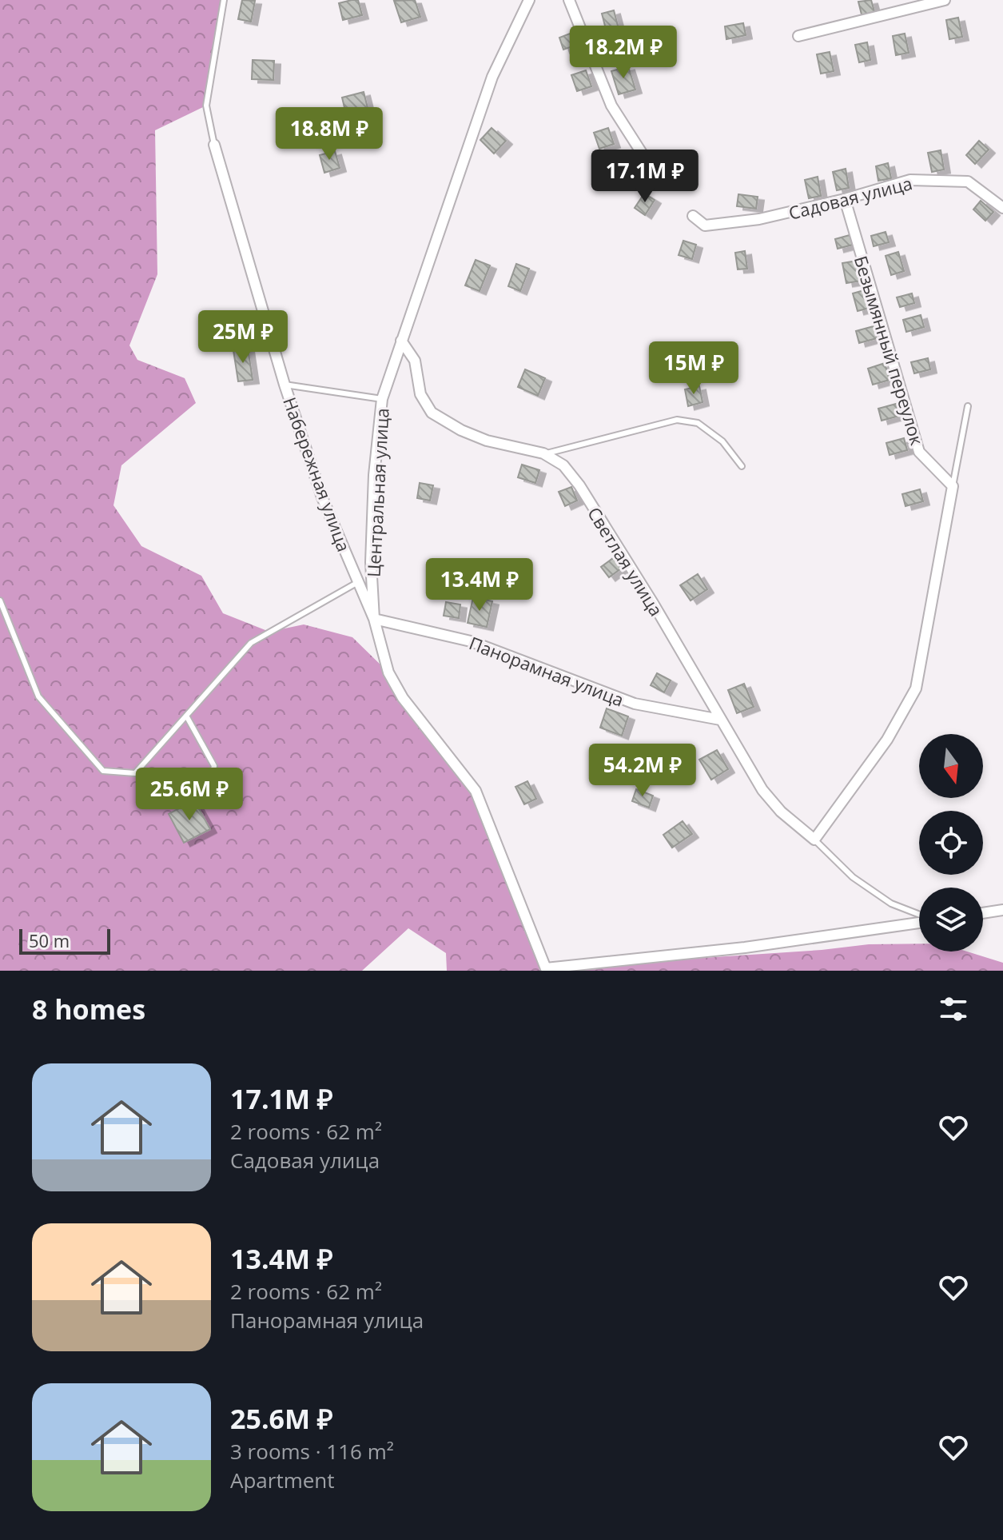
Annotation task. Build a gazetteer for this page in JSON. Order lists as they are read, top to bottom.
{
  "streets": {
    "street": [
      "Садовая улица",
      "Безымянный переулок",
      "Набережная улица",
      "Центральная улица",
      "Светлая улица",
      "Панорамная улица"
    ]
  },
  "crossings": [
    ["Садовая улица", "Безымянный переулок"],
    ["Набережная улица", "Центральная улица"],
    ["Набережная улица", "Панорамная улица"],
    ["Центральная улица", "Светлая улица"],
    ["Центральная улица", "Панорамная улица"],
    ["Светлая улица", "Панорамная улица"]
  ],
  "scale_bar": "50 m",
  "north": "bottom",
  "page": {
    "price": [
      "18.2M ₽",
      "18.8M ₽",
      "17.1M ₽",
      "25M ₽",
      "15M ₽",
      "13.4M ₽",
      "54.2M ₽",
      "25.6M ₽"
    ],
    "scale": "50 m",
    "heading": "8 homes",
    "list": [
      {
        "name": "17.1M ₽",
        "note": "2 rooms · 62 m² · Садовая улица"
      },
      {
        "name": "13.4M ₽",
        "note": "2 rooms · 62 m² · Панорамная улица"
      },
      {
        "name": "25.6M ₽",
        "note": "3 rooms · 116 m² · Apartment"
      }
    ]
  }
}
